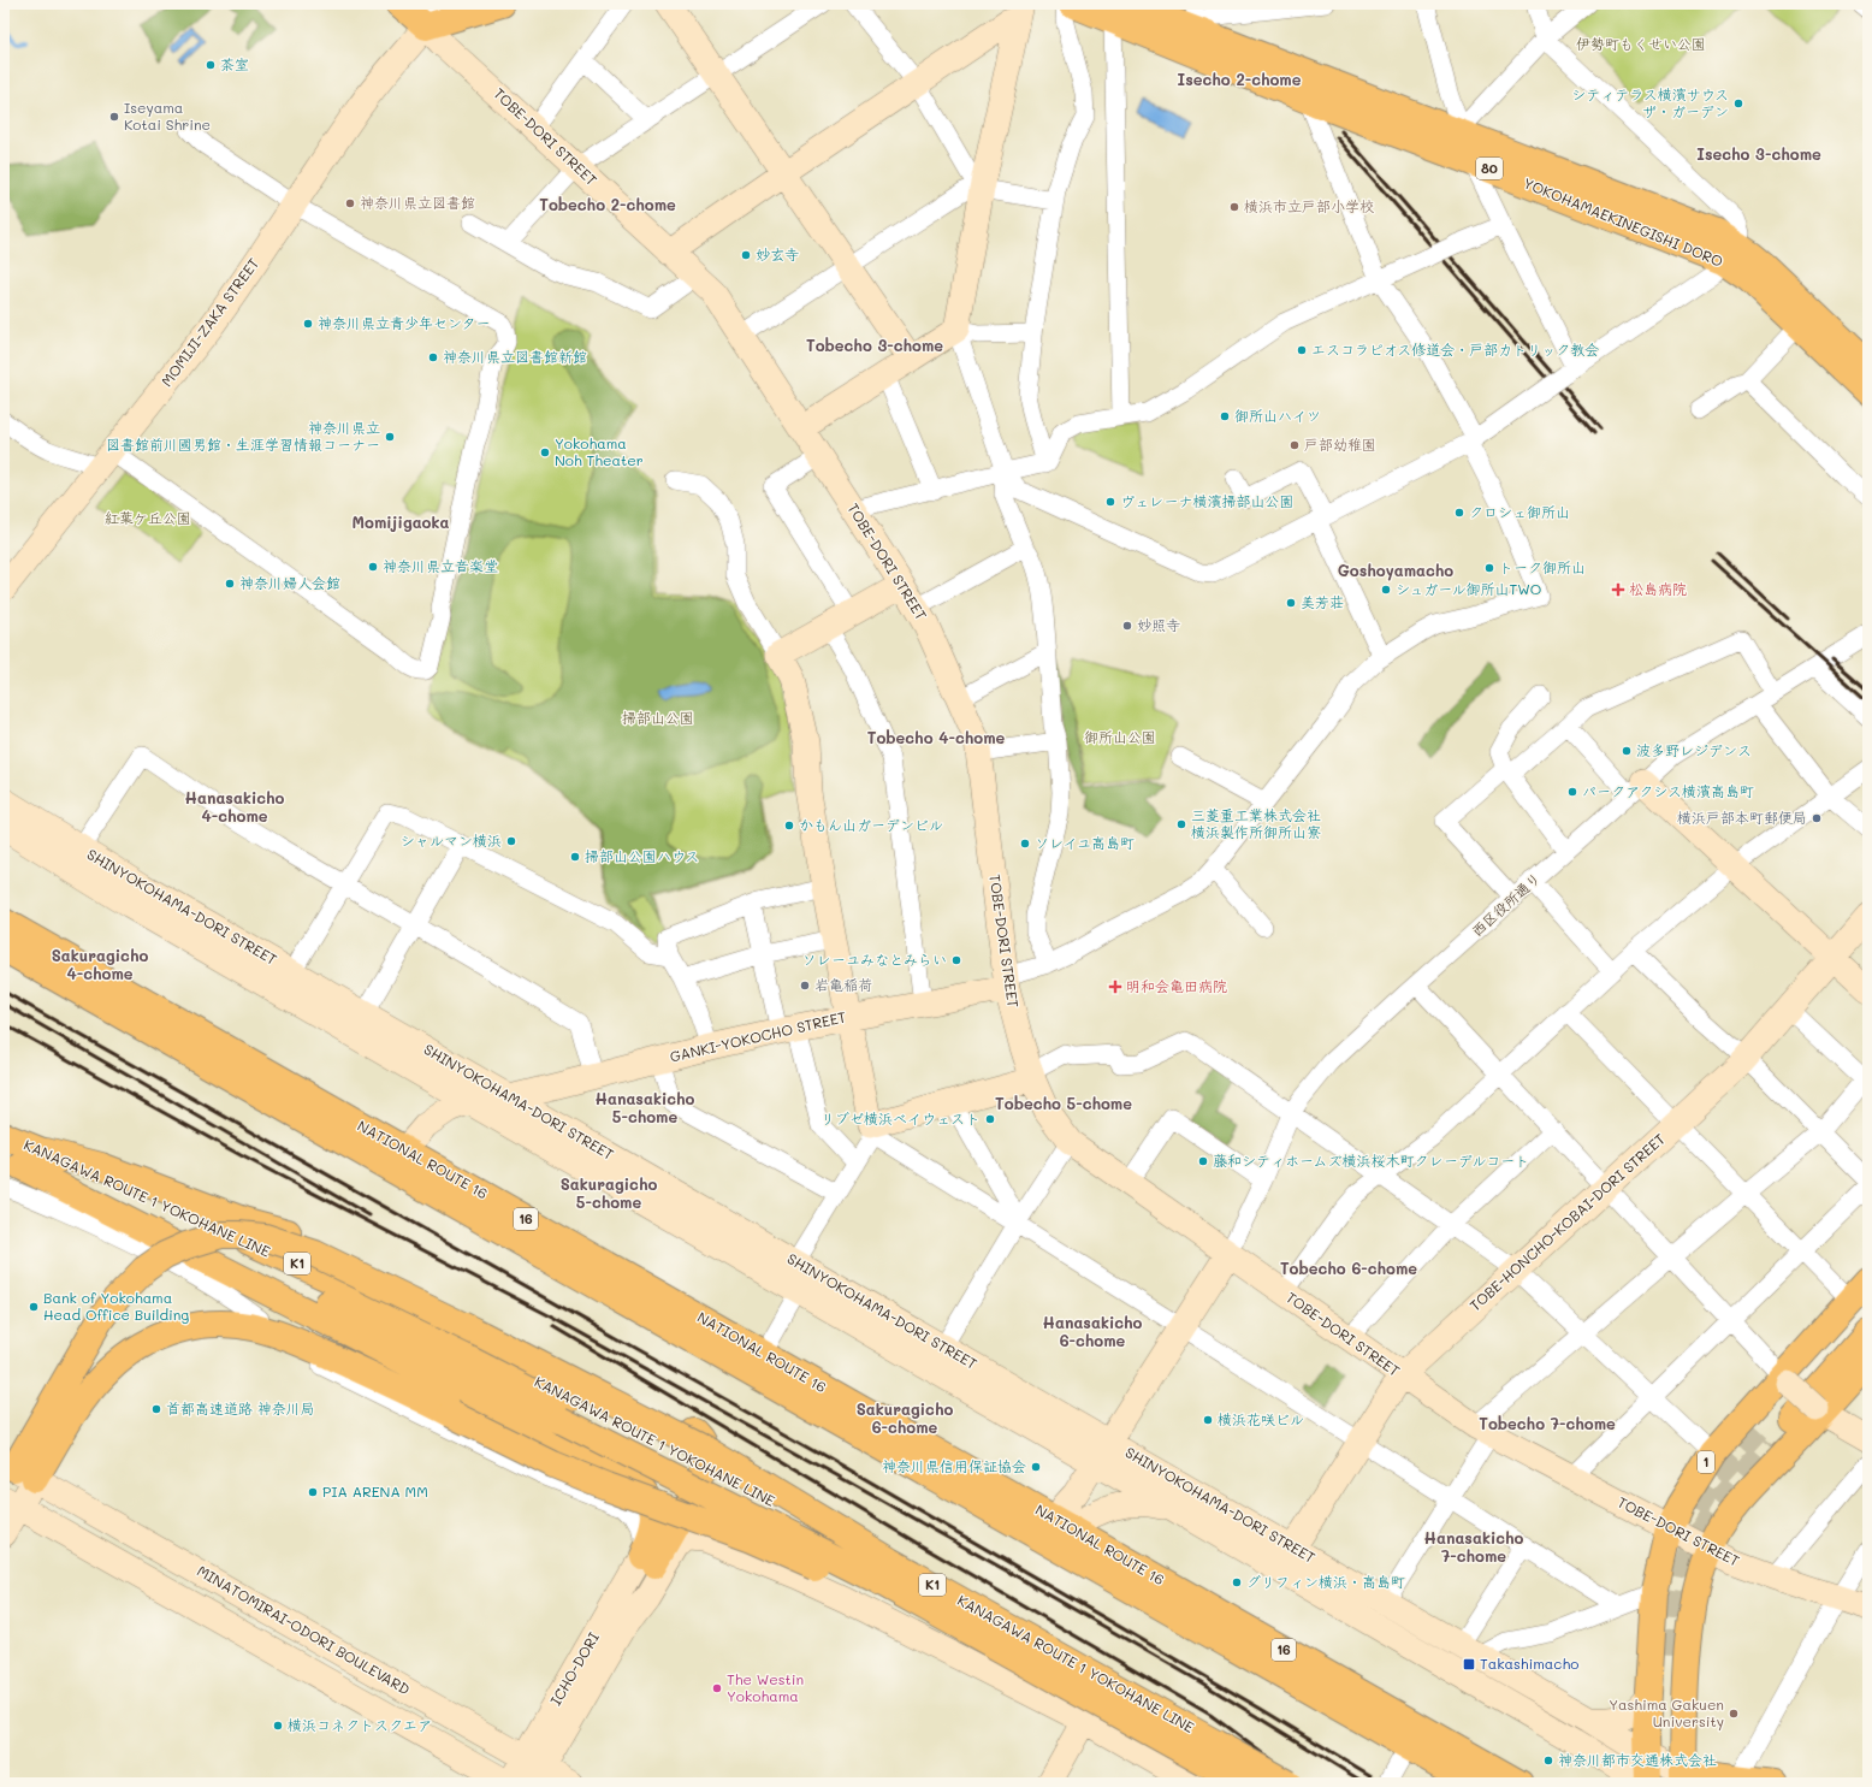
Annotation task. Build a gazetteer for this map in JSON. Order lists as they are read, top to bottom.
{
  "streets": {
    "main road": [
      "80",
      "YOKOHAMAEKINEGISHI DORO",
      "SHINYOKOHAMA-DORI STREET",
      "NATIONAL ROUTE 16",
      "KANAGAWA ROUTE 1 YOKOHANE LINE",
      "16",
      "K1",
      "1"
    ],
    "street": [
      "TOBE-DORI STREET",
      "MOMIJI-ZAKA STREET",
      "西区役所通り",
      "GANKI-YOKOCHO STREET",
      "TOBE-HONCHO-KOBAI-DORI STREET",
      "MINATOMIRAI-ODORI BOULEVARD",
      "ICHO-DORI"
    ]
  },
  "crossings": [
    ["TOBE-DORI STREET", "MOMIJI-ZAKA STREET"],
    ["TOBE-DORI STREET", "西区役所通り"],
    ["TOBE-DORI STREET", "GANKI-YOKOCHO STREET"],
    ["TOBE-DORI STREET", "TOBE-HONCHO-KOBAI-DORI STREET"],
    ["TOBE-DORI STREET", "1"],
    ["SHINYOKOHAMA-DORI STREET", "GANKI-YOKOCHO STREET"],
    ["SHINYOKOHAMA-DORI STREET", "TOBE-HONCHO-KOBAI-DORI STREET"],
    ["SHINYOKOHAMA-DORI STREET", "1"],
    ["GANKI-YOKOCHO STREET", "NATIONAL ROUTE 16"],
    ["MINATOMIRAI-ODORI BOULEVARD", "ICHO-DORI"]
  ],
  "districts": [
    "Isecho 2-chome",
    "Isecho 3-chome",
    "Tobecho 2-chome",
    "Tobecho 3-chome",
    "Momijigaoka",
    "Goshoyamacho",
    "Tobecho 4-chome",
    "Hanasakicho 4-chome",
    "Sakuragicho 4-chome",
    "Hanasakicho 5-chome",
    "Tobecho 5-chome",
    "Sakuragicho 5-chome",
    "Tobecho 6-chome",
    "Hanasakicho 6-chome",
    "Sakuragicho 6-chome",
    "Tobecho 7-chome",
    "Hanasakicho 7-chome"
  ],
  "parks": [
    "伊勢町もくせい公園",
    "紅葉ケ丘公園",
    "掃部山公園",
    "御所山公園"
  ],
  "places": {
    "other": [
      "茶室",
      "シティテラス横濱サウス ザ・ガーデン",
      "Iseyama Kotai Shrine",
      "神奈川県立図書館",
      "横浜市立戸部小学校",
      "妙玄寺",
      "神奈川県立青少年センター",
      "エスコラピオス修道会・戸部カトリック教会",
      "神奈川県立図書館新館",
      "御所山ハイツ",
      "神奈川県立 図書館前川國男館・生涯学習情報コーナー",
      "戸部幼稚園",
      "Yokohama Noh Theater",
      "ヴェレーナ横濱掃部山公園",
      "クロシェ御所山",
      "神奈川県立音楽堂",
      "トーク御所山",
      "神奈川婦人会館",
      "シュガール御所山TWO",
      "美芳荘",
      "妙照寺",
      "波多野レジデンス",
      "パークアクシス横濱高島町",
      "横浜戸部本町郵便局",
      "三菱重工業株式会社 横浜製作所御所山寮",
      "かもん山ガーデンビル",
      "シャルマン横浜",
      "ソレイユ高島町",
      "掃部山公園ハウス",
      "ソレーユみなとみらい",
      "岩亀稲荷",
      "リブゼ横浜ベイウェスト",
      "藤和シティホームズ横浜桜木町クレーデルコート",
      "Bank of Yokohama Head Office Building",
      "首都高速道路 神奈川局",
      "横浜花咲ビル",
      "神奈川県信用保証協会",
      "PIA ARENA MM",
      "グリフィン横浜・高島町",
      "The Westin Yokohama",
      "Yashima Gakuen University",
      "横浜コネクトスクエア",
      "神奈川都市交通株式会社"
    ],
    "health": ["松島病院", "明和会亀田病院"],
    "transit": ["Takashimacho"]
  }
}
